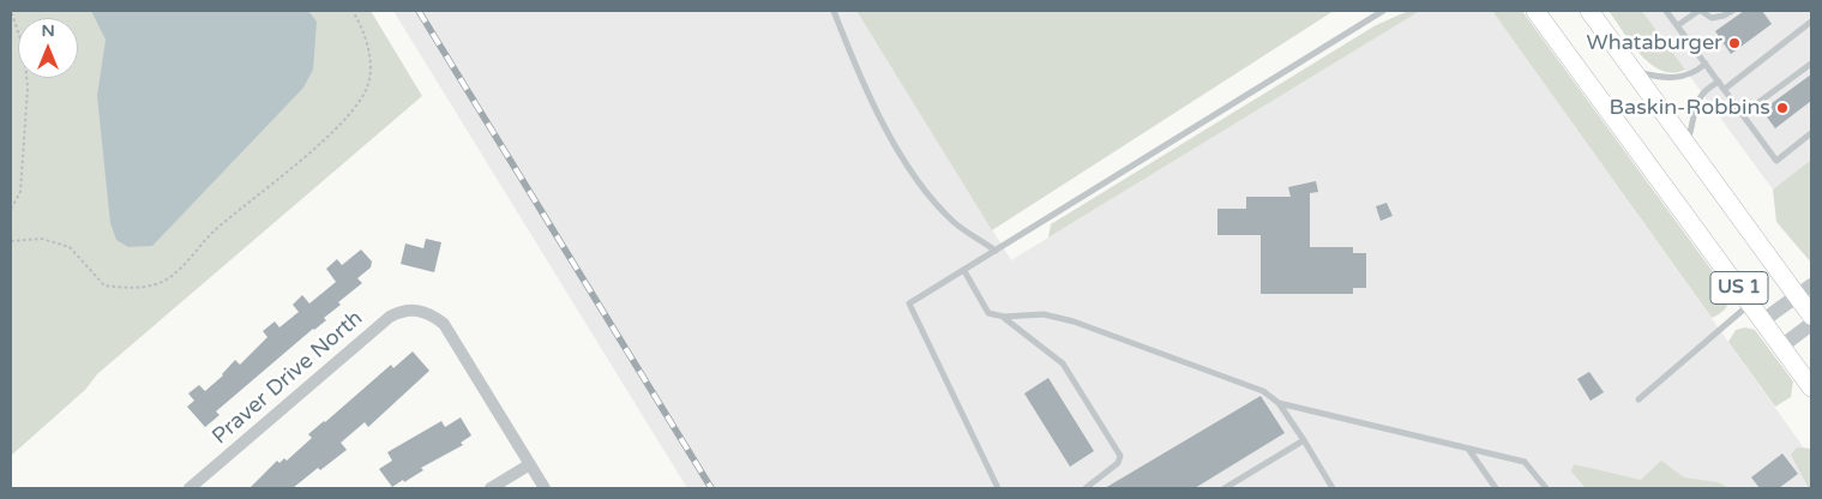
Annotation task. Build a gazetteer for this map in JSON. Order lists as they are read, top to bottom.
{
  "streets": {
    "main road": ["US 1"],
    "street": ["Praver Drive North"]
  },
  "places": ["Whataburger", "Baskin-Robbins"],
  "north": "top"
}
